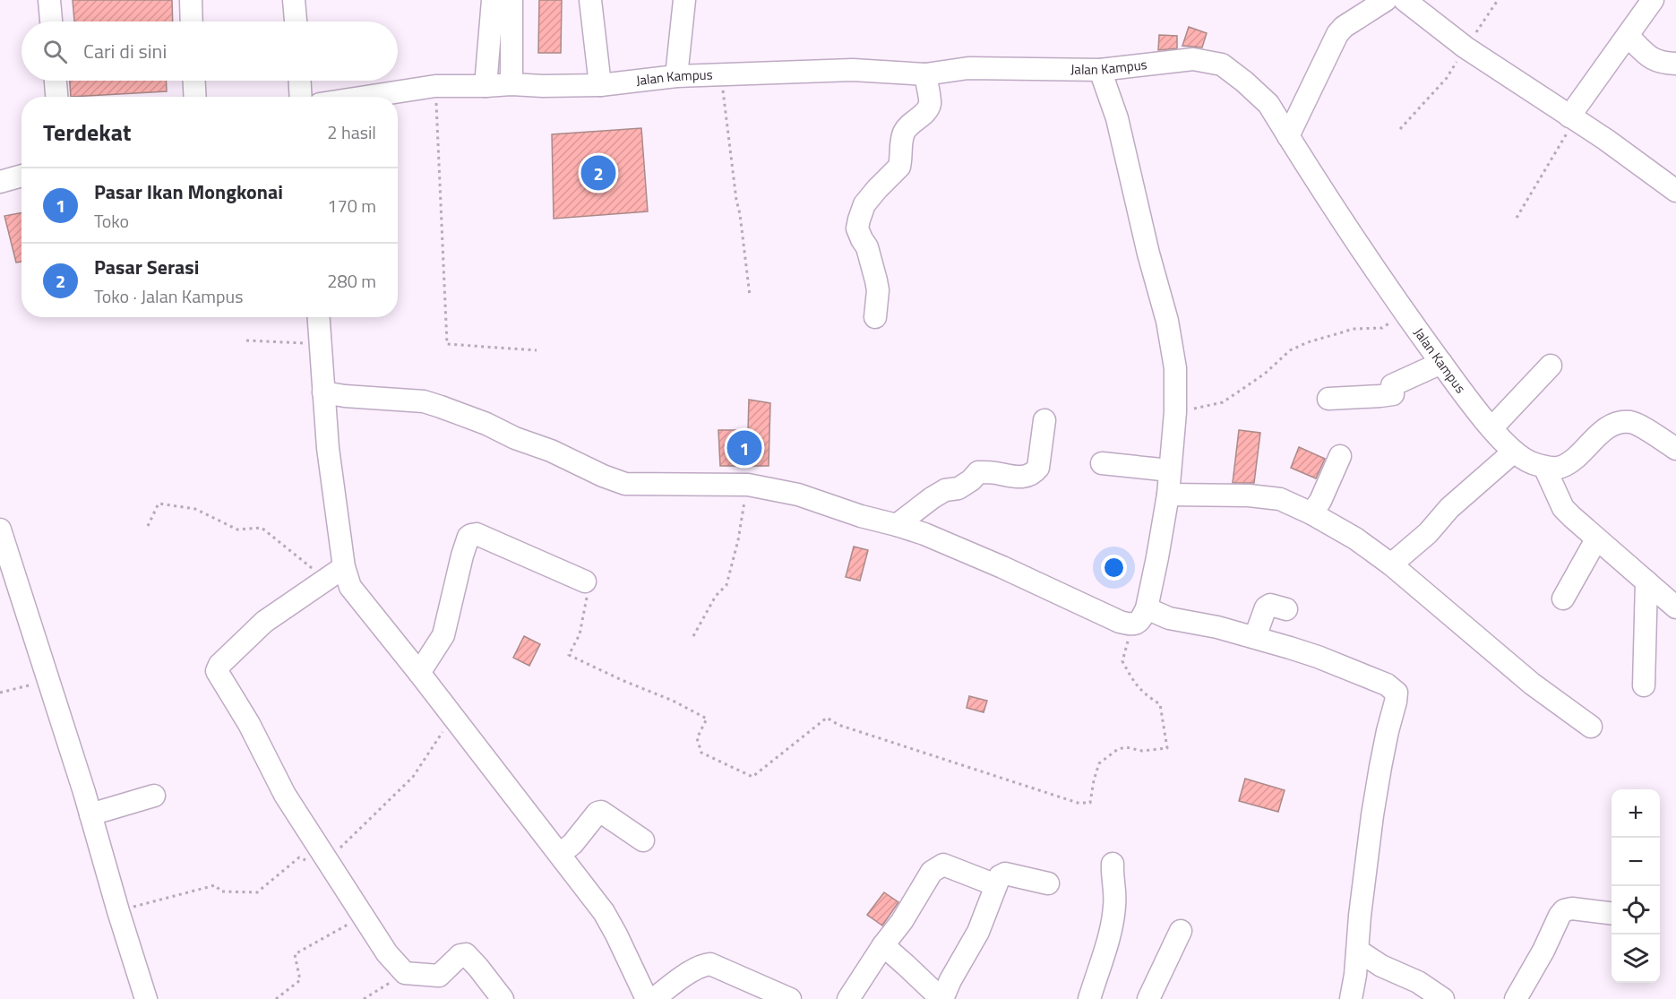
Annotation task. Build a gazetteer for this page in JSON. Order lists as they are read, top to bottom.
{
  "streets": {
    "street": ["Jalan Kampus"]
  },
  "page": {
    "search": "Cari di sini",
    "heading": ["Terdekat", "2 hasil"],
    "pins": ["2", "1"],
    "list": [
      {
        "mark": "1",
        "name": "Pasar Ikan Mongkonai",
        "note": "Toko",
        "value": "170 m"
      },
      {
        "mark": "2",
        "name": "Pasar Serasi",
        "note": "Toko · Jalan Kampus",
        "value": "280 m"
      }
    ],
    "map_buttons": ["+", "−"]
  }
}
